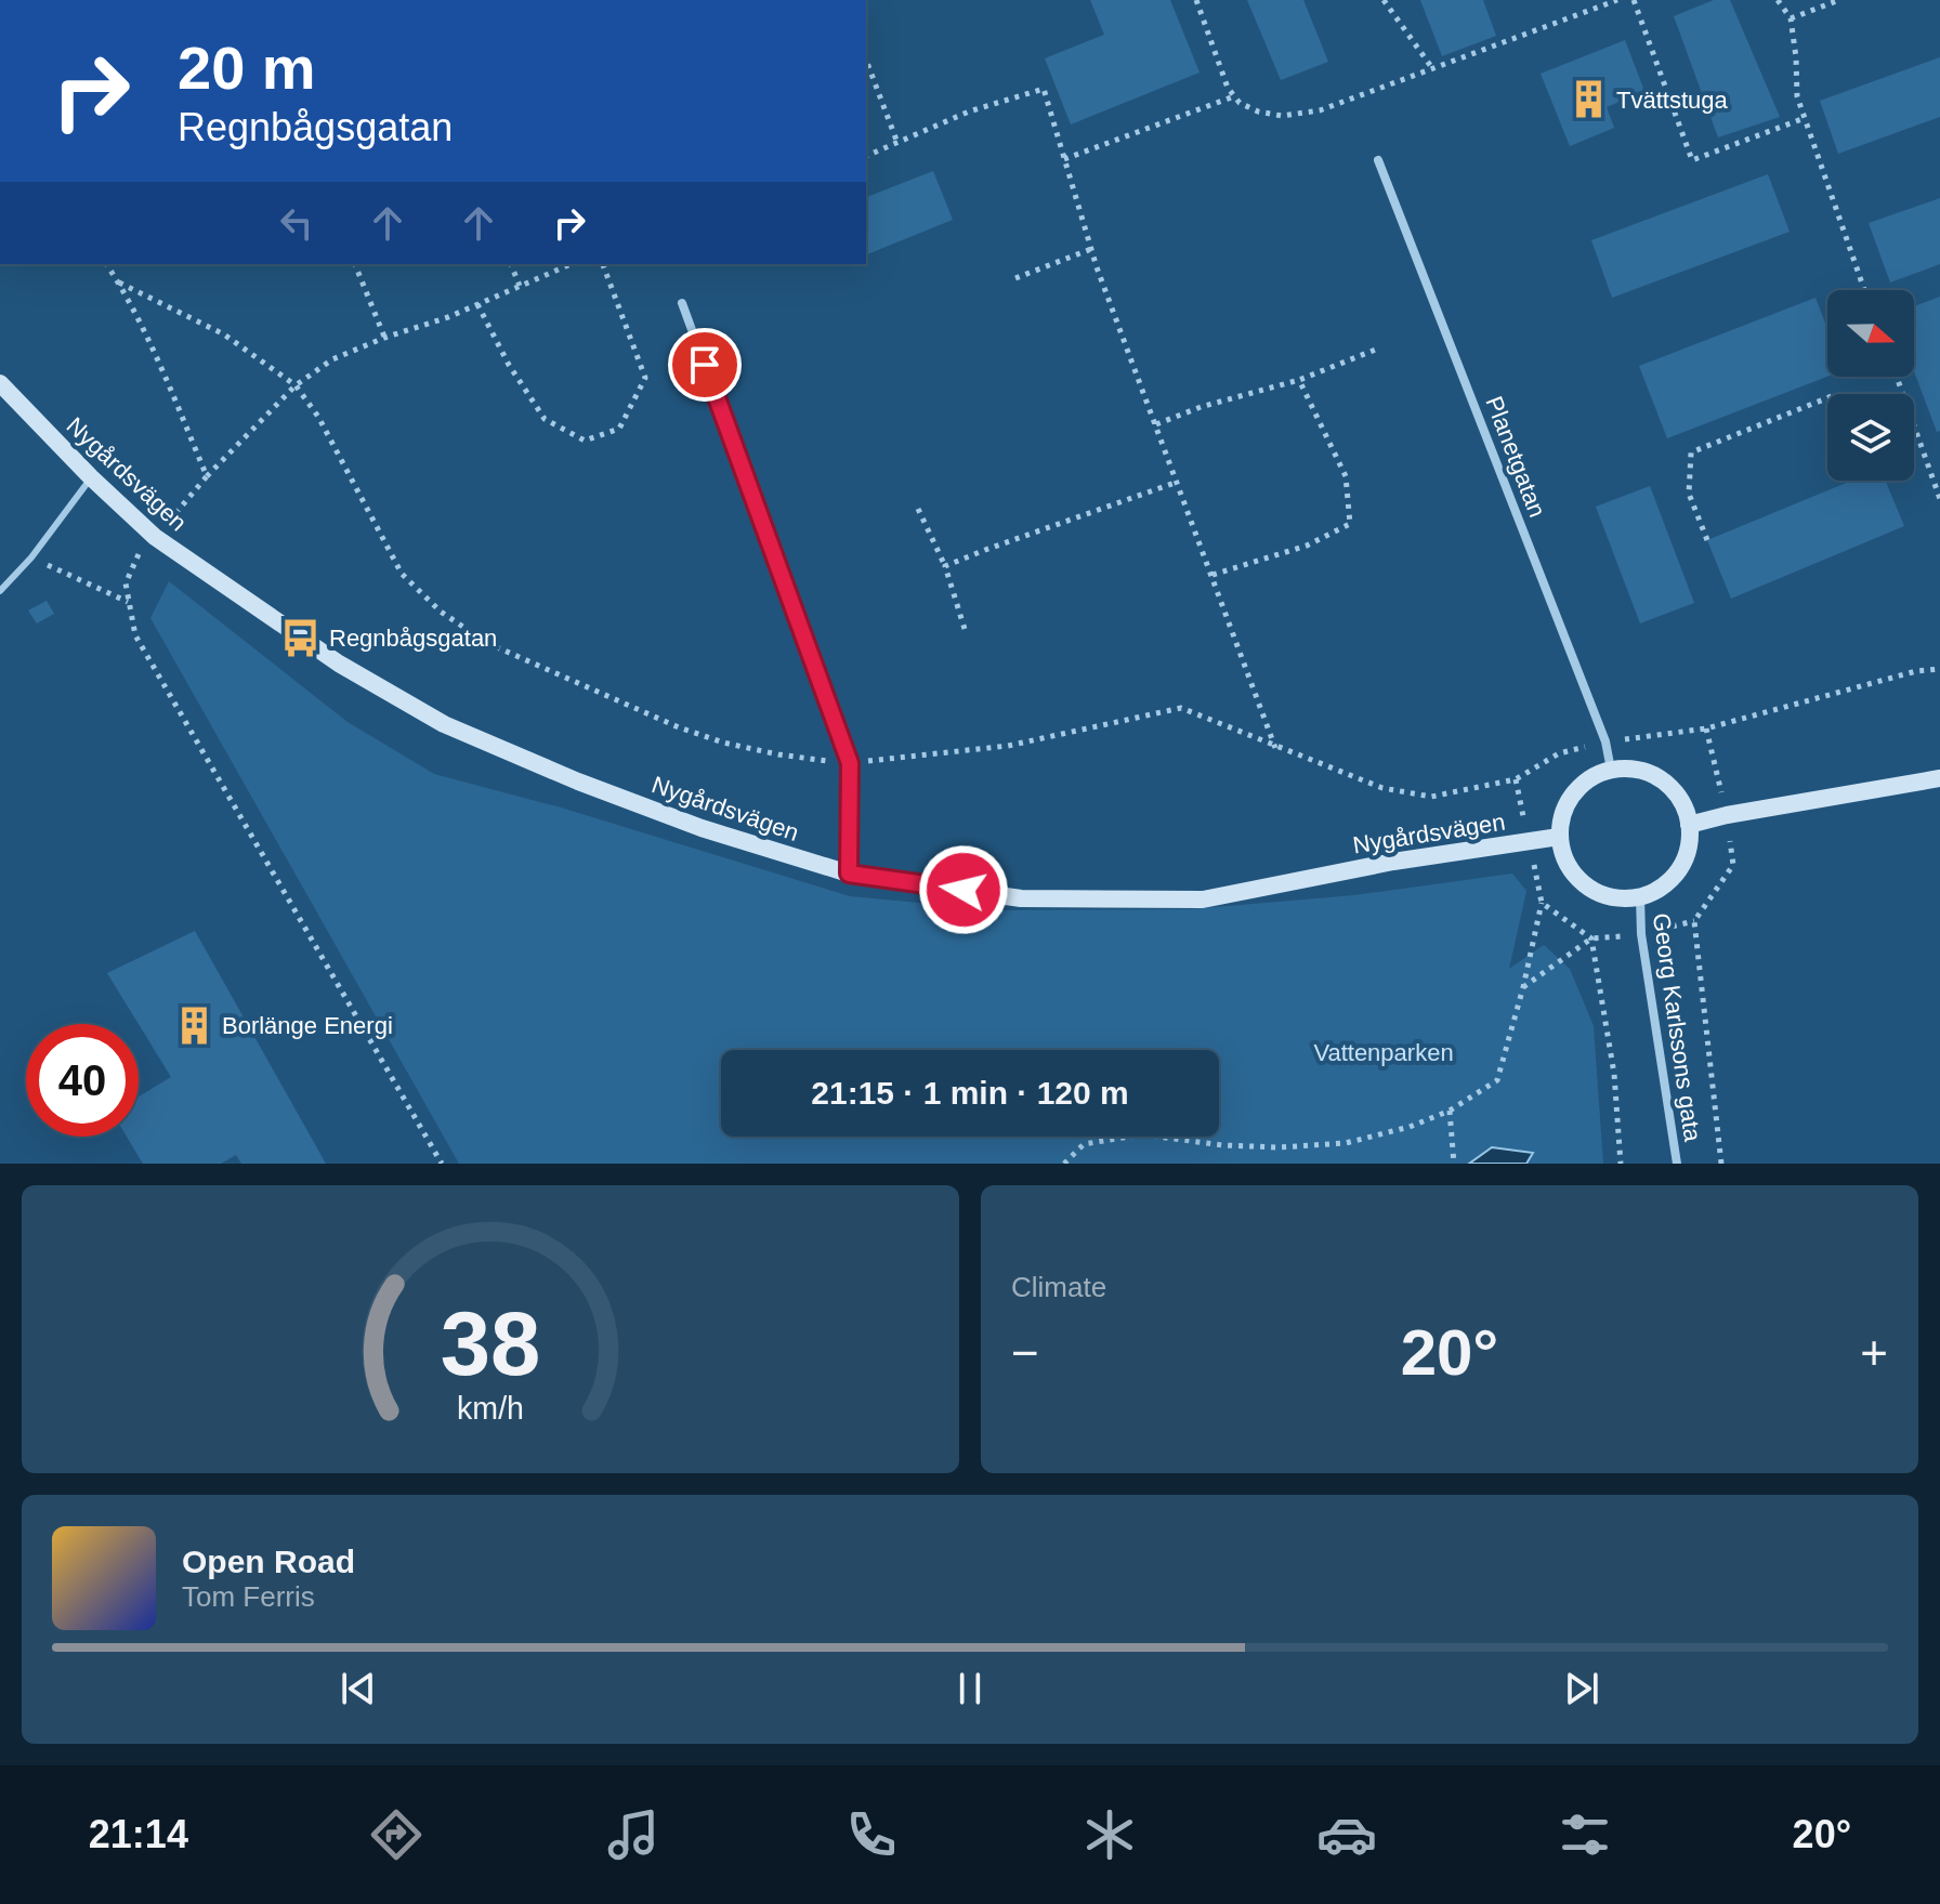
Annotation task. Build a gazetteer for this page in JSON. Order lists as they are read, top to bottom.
{
  "streets": {
    "street": ["Planetgatan", "Nygårdsvägen", "Georg Karlssons gata"]
  },
  "crossings": [
    ["Planetgatan", "Nygårdsvägen"],
    ["Planetgatan", "Georg Karlssons gata"],
    ["Nygårdsvägen", "Georg Karlssons gata"]
  ],
  "parks": ["Vattenparken"],
  "places": {
    "building": ["Tvättstuga", "Borlänge Energi"],
    "bus stop": ["Regnbågsgatan"]
  },
  "north": "right",
  "page": {
    "turn": ["20 m", "Regnbågsgatan"],
    "limit": "40",
    "trip": "21:15 · 1 min · 120 m",
    "tile": "Climate",
    "heat": ["−", "20°", "+"],
    "song": ["Open Road", "Tom Ferris"],
    "tabs": ["21:14", "20°"],
    "gauge": ["38", "km/h"]
  }
}
